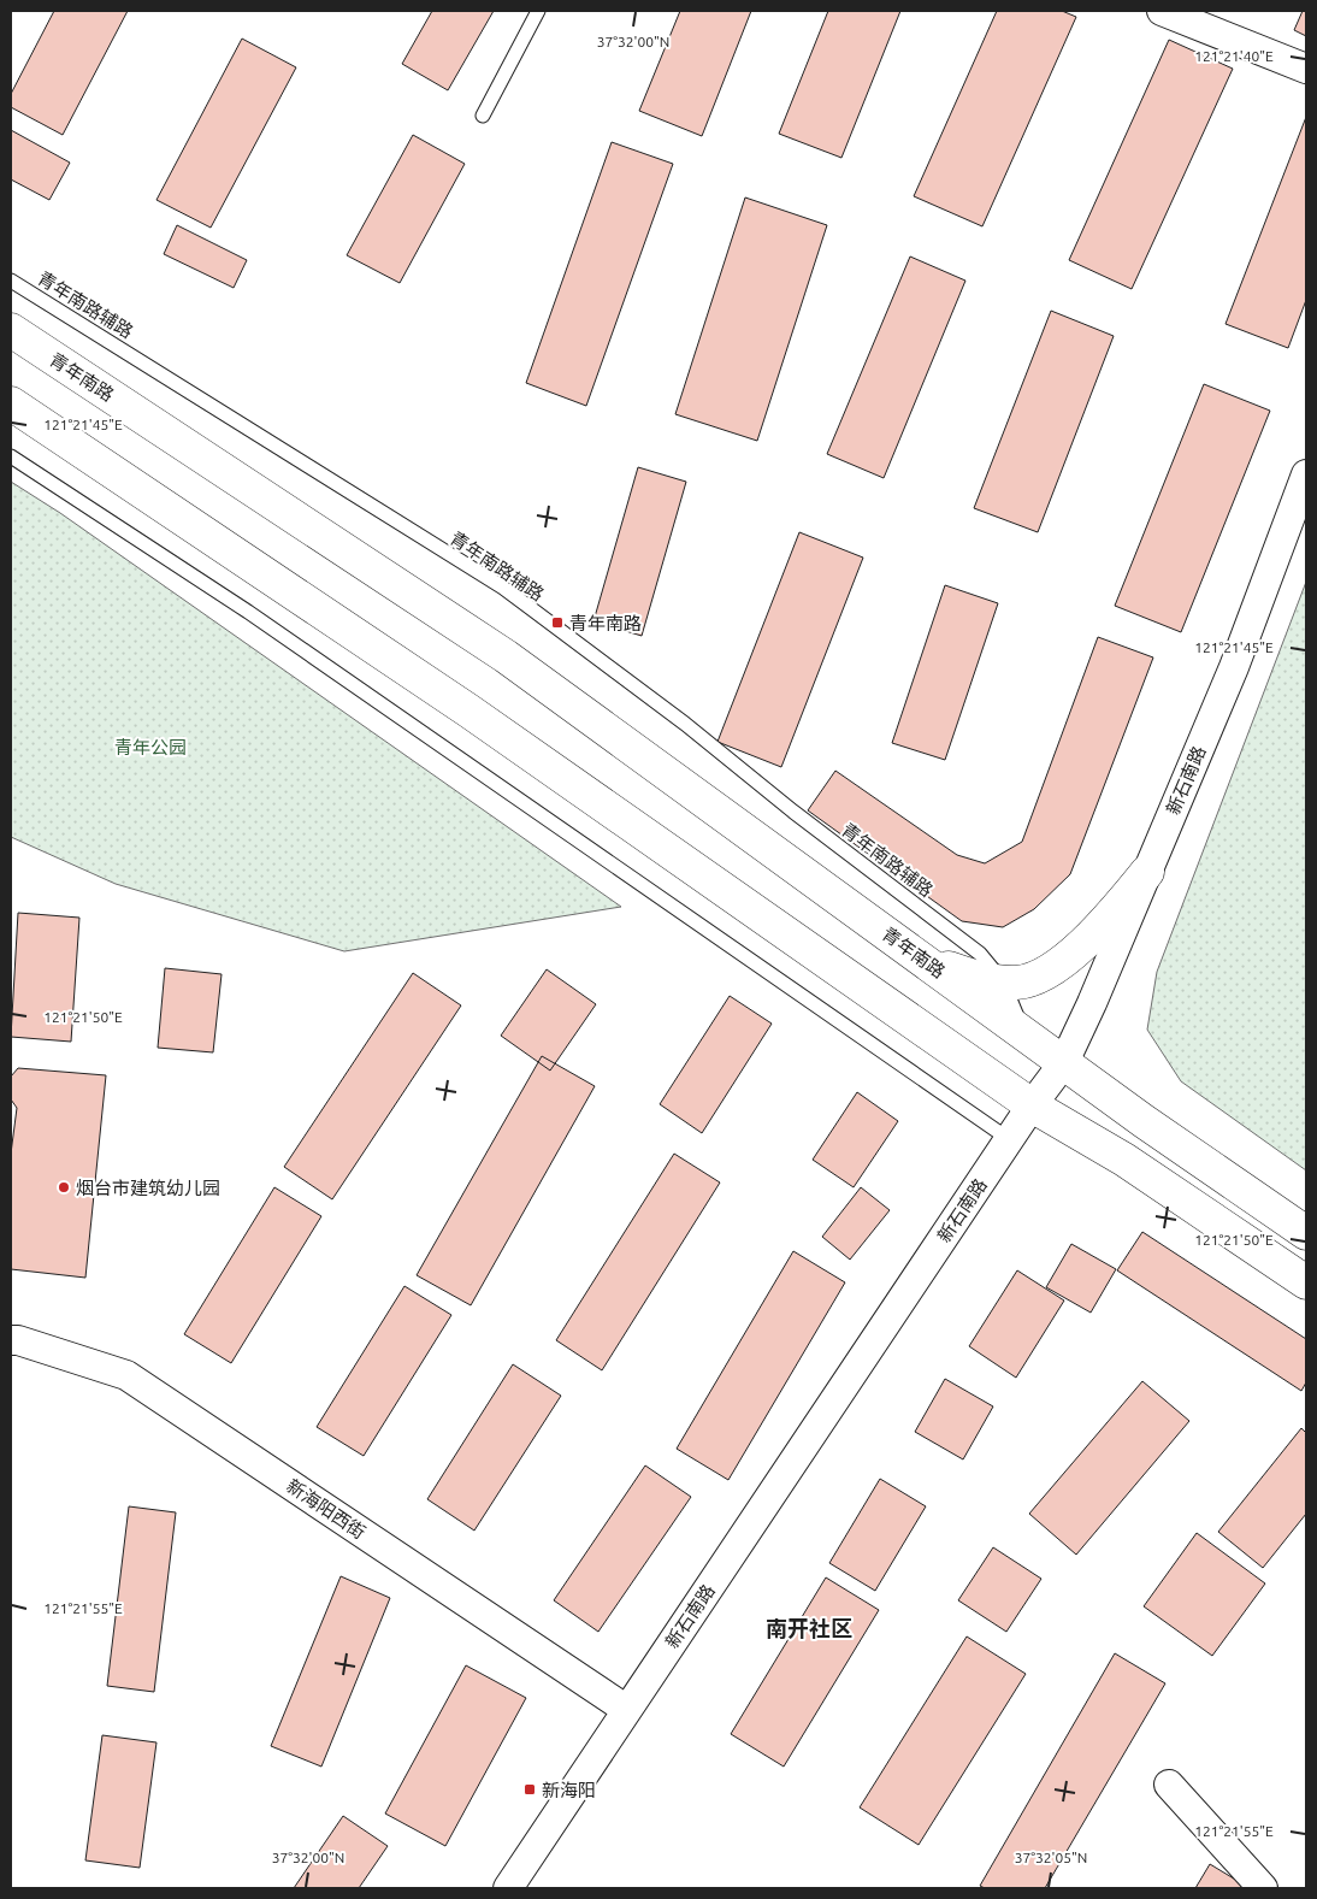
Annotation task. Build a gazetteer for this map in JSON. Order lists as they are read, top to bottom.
{
  "streets": {
    "main road": ["青年南路"],
    "street": ["新石南路", "新海阳西街"],
    "lane": ["青年南路辅路"]
  },
  "crossings": [
    ["青年南路辅路", "青年南路"],
    ["青年南路", "新石南路"],
    ["新石南路", "新海阳西街"]
  ],
  "districts": ["南开社区"],
  "parks": ["青年公园"],
  "places": {
    "transit": ["青年南路", "新海阳"],
    "other": ["烟台市建筑幼儿园"]
  },
  "coordinates": [
    "37°32'00\"N",
    "121°21'40\"E",
    "121°21'45\"E",
    "121°21'50\"E",
    "121°21'55\"E",
    "37°32'05\"N"
  ]
}
